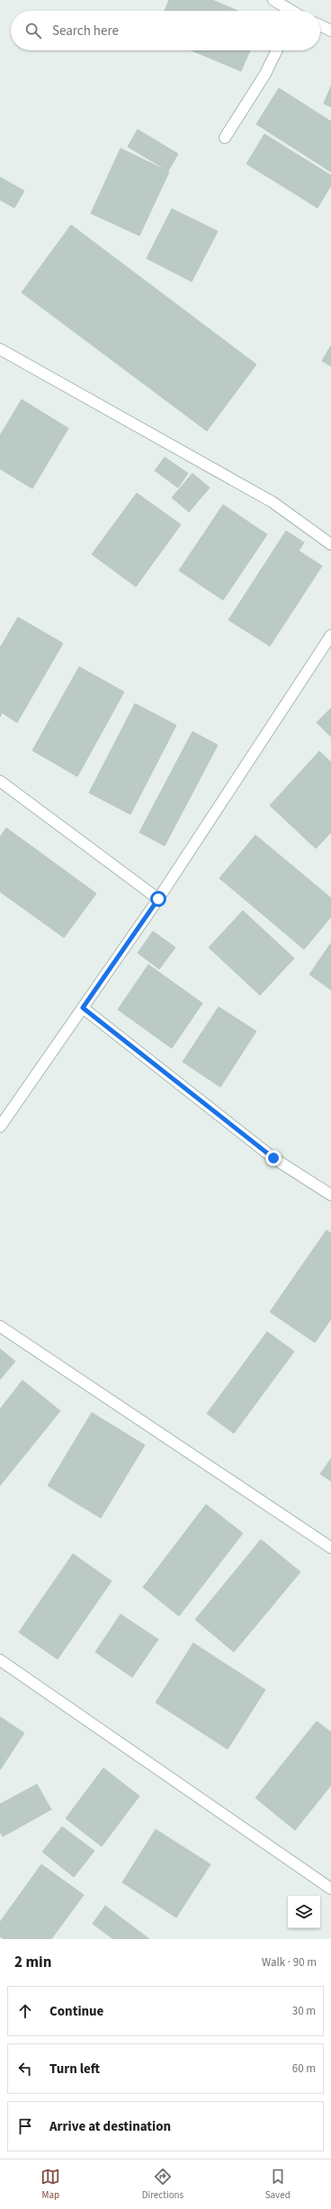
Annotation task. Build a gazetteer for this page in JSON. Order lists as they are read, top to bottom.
{
  "page": {
    "search": "Search here",
    "heading": ["2 min", "Walk · 90 m"],
    "list": [
      ["Continue", "30 m"],
      ["Turn left", "60 m"],
      "Arrive at destination"
    ],
    "nav": ["Map", "Directions", "Saved"]
  }
}
